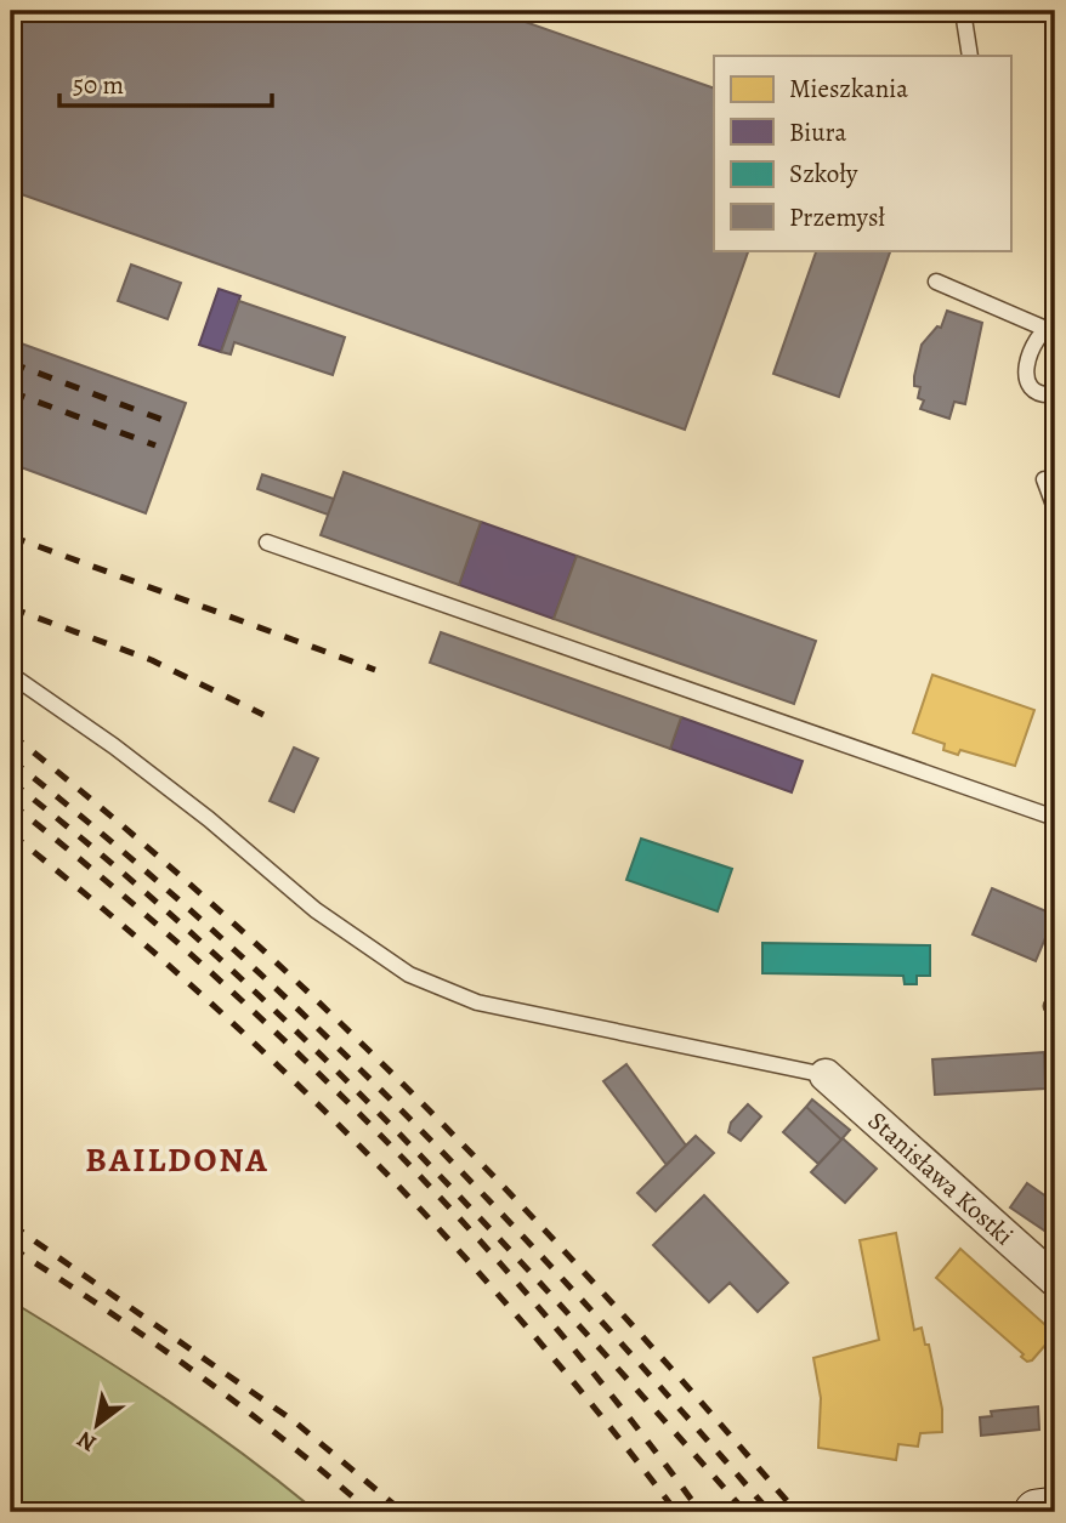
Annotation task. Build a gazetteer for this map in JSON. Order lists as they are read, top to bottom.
{
  "streets": {
    "street": ["Stanisława Kostki"]
  },
  "districts": ["BAILDONA"],
  "legend": [
    "Mieszkania",
    "Biura",
    "Szkoły",
    "Przemysł"
  ],
  "scale_bar": "50 m",
  "north": "bottom left"
}
